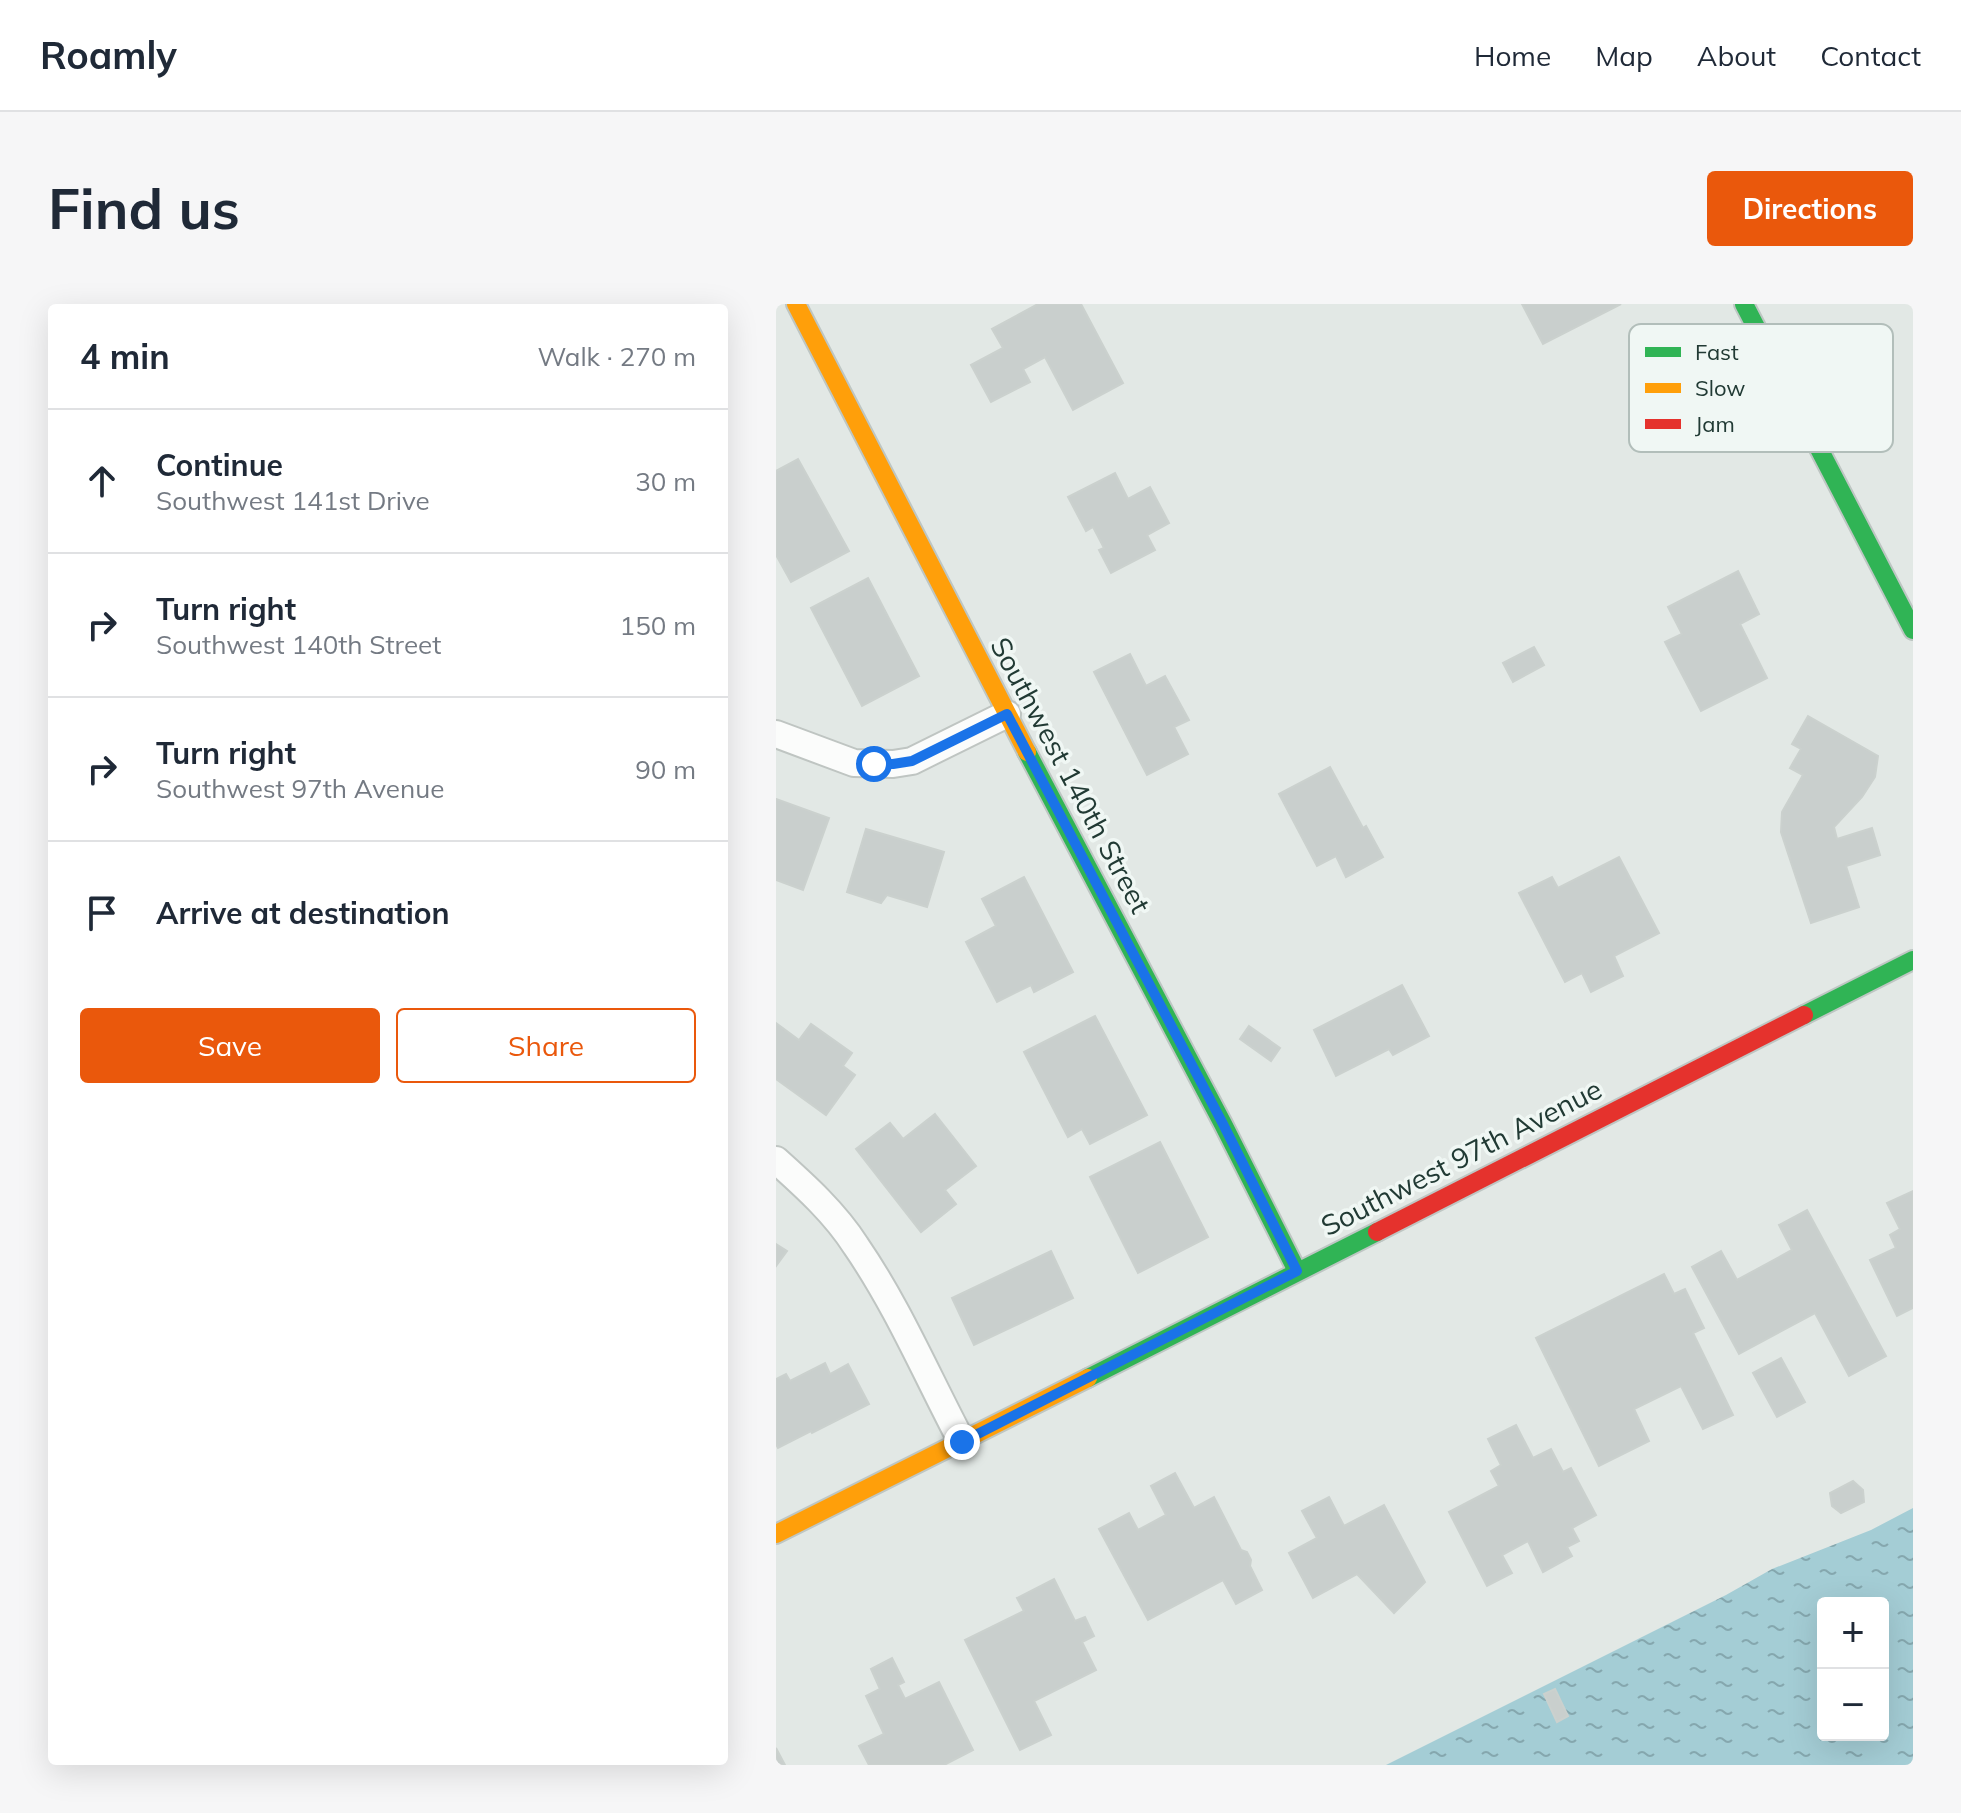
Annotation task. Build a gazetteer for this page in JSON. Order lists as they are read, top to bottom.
{
  "streets": {
    "street": ["Southwest 140th Street", "Southwest 97th Avenue"]
  },
  "crossings": [
    ["Southwest 140th Street", "Southwest 97th Avenue"]
  ],
  "legend": ["Fast", "Slow", "Jam"],
  "page": {
    "header": "Roamly",
    "nav": [
      "Home",
      "Map",
      "About",
      "Contact"
    ],
    "buttons": [
      "Directions",
      ["Save", "Share"]
    ],
    "title": "Find us",
    "heading": ["4 min", "Walk · 270 m"],
    "list": [
      ["Continue", "Southwest 141st Drive", "30 m"],
      ["Turn right", "Southwest 140th Street", "150 m"],
      ["Turn right", "Southwest 97th Avenue", "90 m"],
      "Arrive at destination"
    ],
    "map_buttons": ["+", "−"]
  }
}
